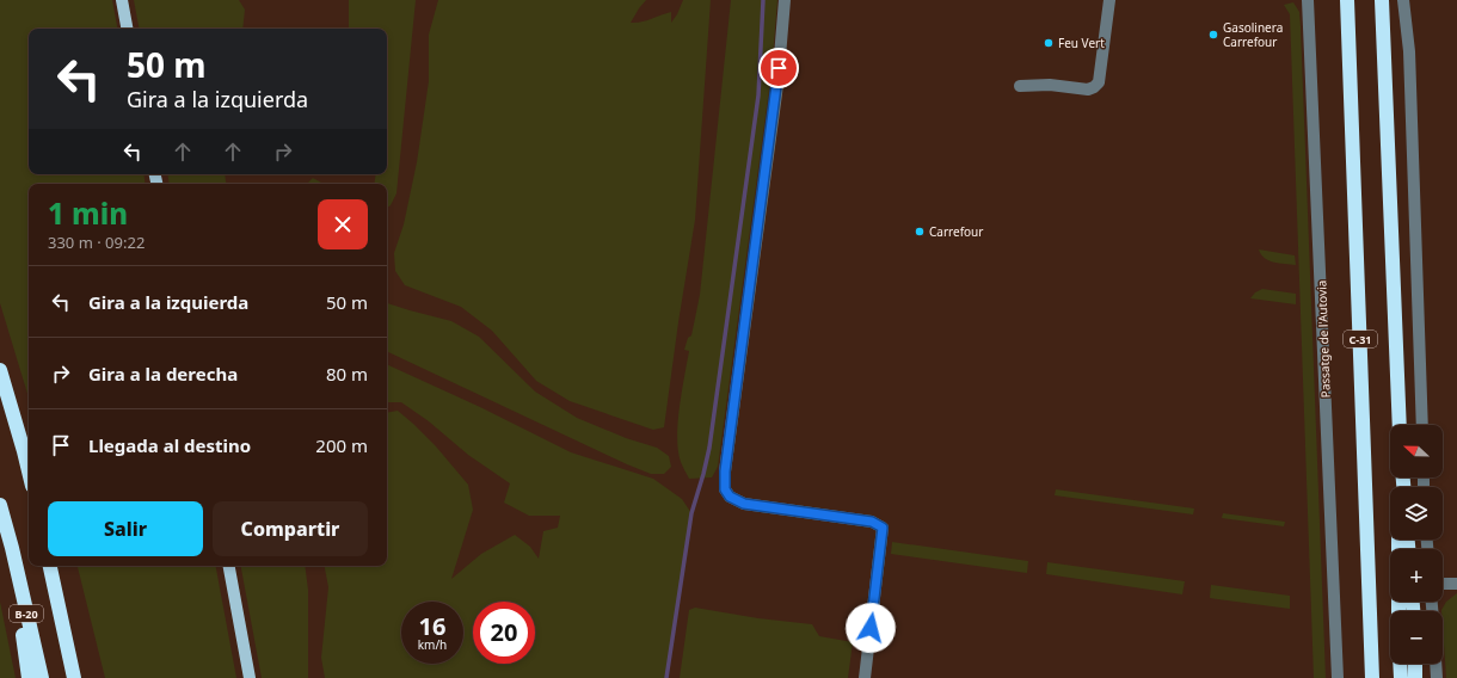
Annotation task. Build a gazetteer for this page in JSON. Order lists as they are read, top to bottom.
{
  "streets": {
    "highway": ["C-31", "B-20"],
    "street": ["Passatge de l'Autovia"]
  },
  "places": ["Gasolinera Carrefour", "Feu Vert", "Carrefour"],
  "north": "left",
  "page": {
    "turn": ["50 m", "Gira a la izquierda"],
    "heading": ["1 min", "330 m · 09:22"],
    "list": [
      {
        "name": "Gira a la izquierda",
        "value": "50 m"
      },
      {
        "name": "Gira a la derecha",
        "value": "80 m"
      },
      {
        "name": "Llegada al destino",
        "value": "200 m"
      }
    ],
    "map_buttons": ["+", "−"],
    "buttons": ["Salir", "Compartir"],
    "speed": "16 km/h",
    "limit": "20"
  }
}
